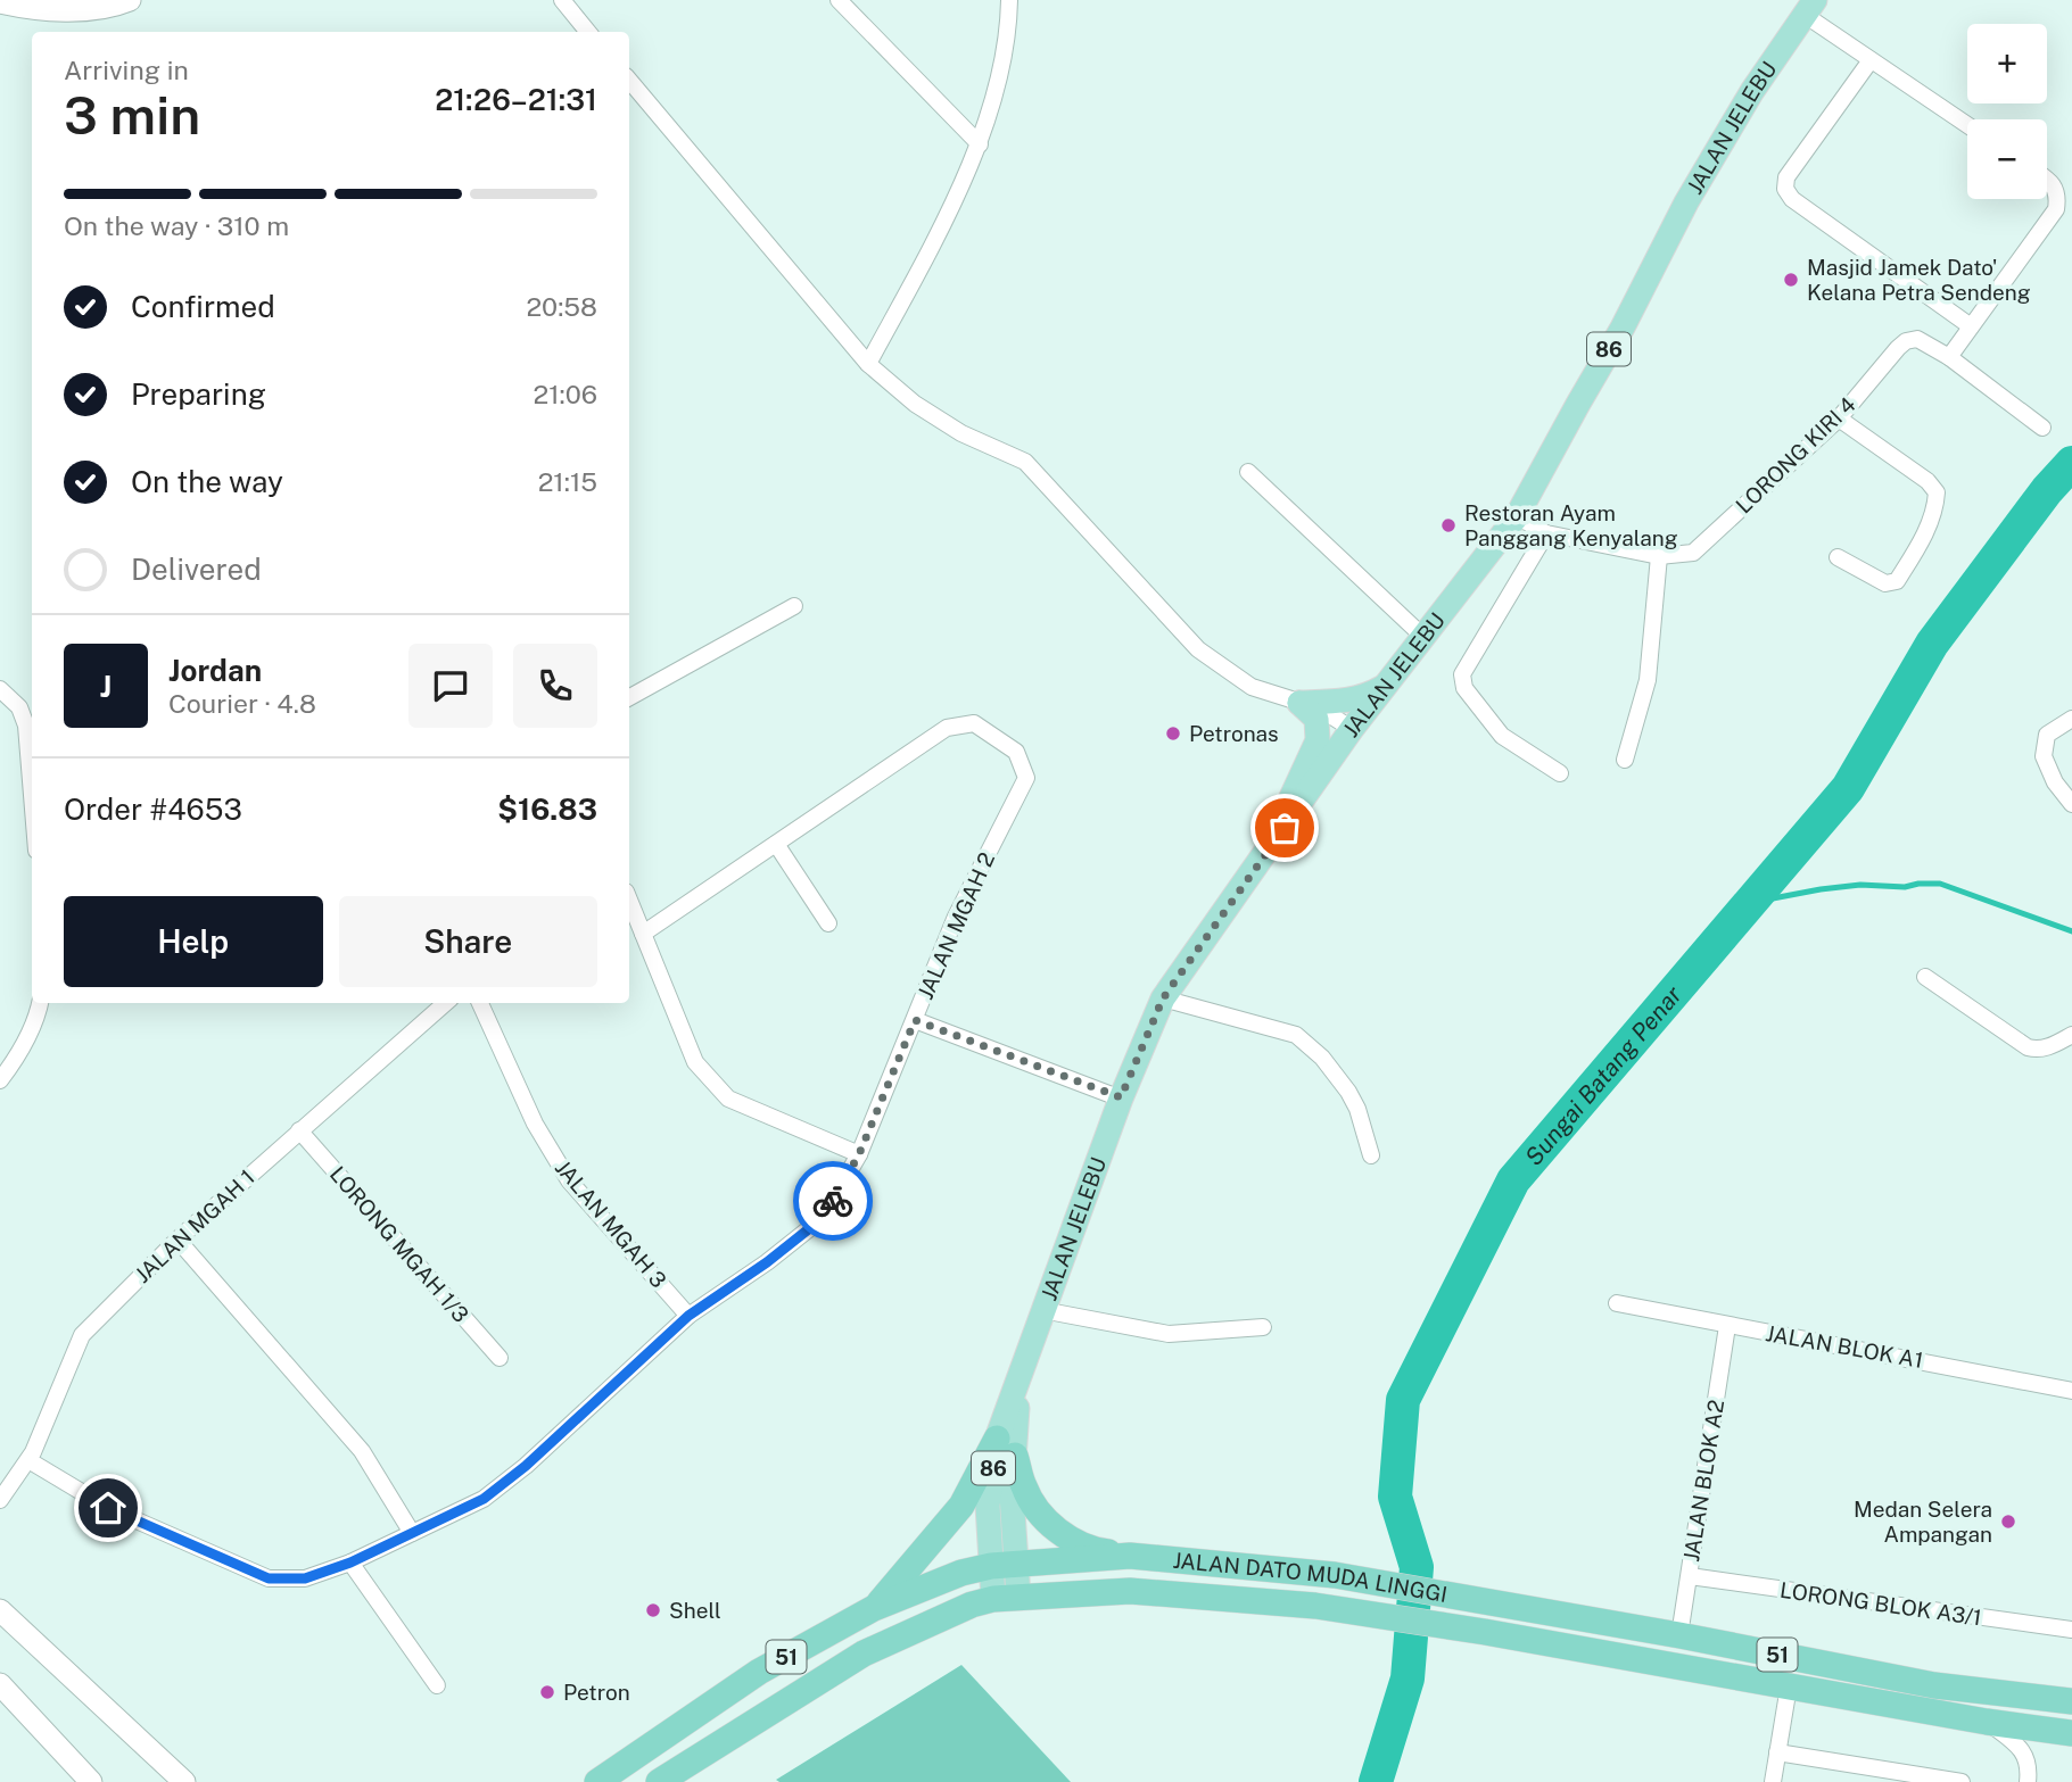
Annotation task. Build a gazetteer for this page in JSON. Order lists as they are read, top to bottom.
{
  "streets": {
    "highway": ["JALAN DATO MUDA LINGGI", "51"],
    "main road": ["JALAN JELEBU", "86"],
    "street": [
      "LORONG KIRI 4",
      "JALAN MGAH 2",
      "JALAN MGAH 3",
      "JALAN MGAH 1",
      "LORONG MGAH 1/3",
      "JALAN BLOK A1",
      "JALAN BLOK A2",
      "LORONG BLOK A3/1"
    ]
  },
  "crossings": [
    ["JALAN JELEBU", "LORONG KIRI 4"],
    ["JALAN JELEBU", "JALAN DATO MUDA LINGGI"],
    ["JALAN MGAH 2", "JALAN MGAH 3"],
    ["JALAN MGAH 2", "JALAN MGAH 1"],
    ["JALAN MGAH 1", "LORONG MGAH 1/3"],
    ["JALAN BLOK A1", "JALAN BLOK A2"],
    ["JALAN BLOK A2", "JALAN DATO MUDA LINGGI"],
    ["JALAN BLOK A2", "LORONG BLOK A3/1"]
  ],
  "water": ["Sungai Batang Penar"],
  "places": [
    "Masjid Jamek Dato' Kelana Petra Sendeng",
    "Restoran Ayam Panggang Kenyalang",
    "Petronas",
    "Medan Selera Ampangan",
    "Shell",
    "Petron"
  ],
  "page": {
    "map_buttons": ["+", "−"],
    "heading": ["3 min", "Arriving in", "21:26–21:31"],
    "panel": [
      "Jordan",
      "Courier · 4.8",
      "Order #4653",
      "$16.83"
    ],
    "bar": "On the way · 310 m",
    "list": [
      ["Confirmed", "20:58"],
      ["Preparing", "21:06"],
      ["On the way", "21:15"],
      "Delivered"
    ],
    "round": "J",
    "buttons": ["Help", "Share"]
  }
}
